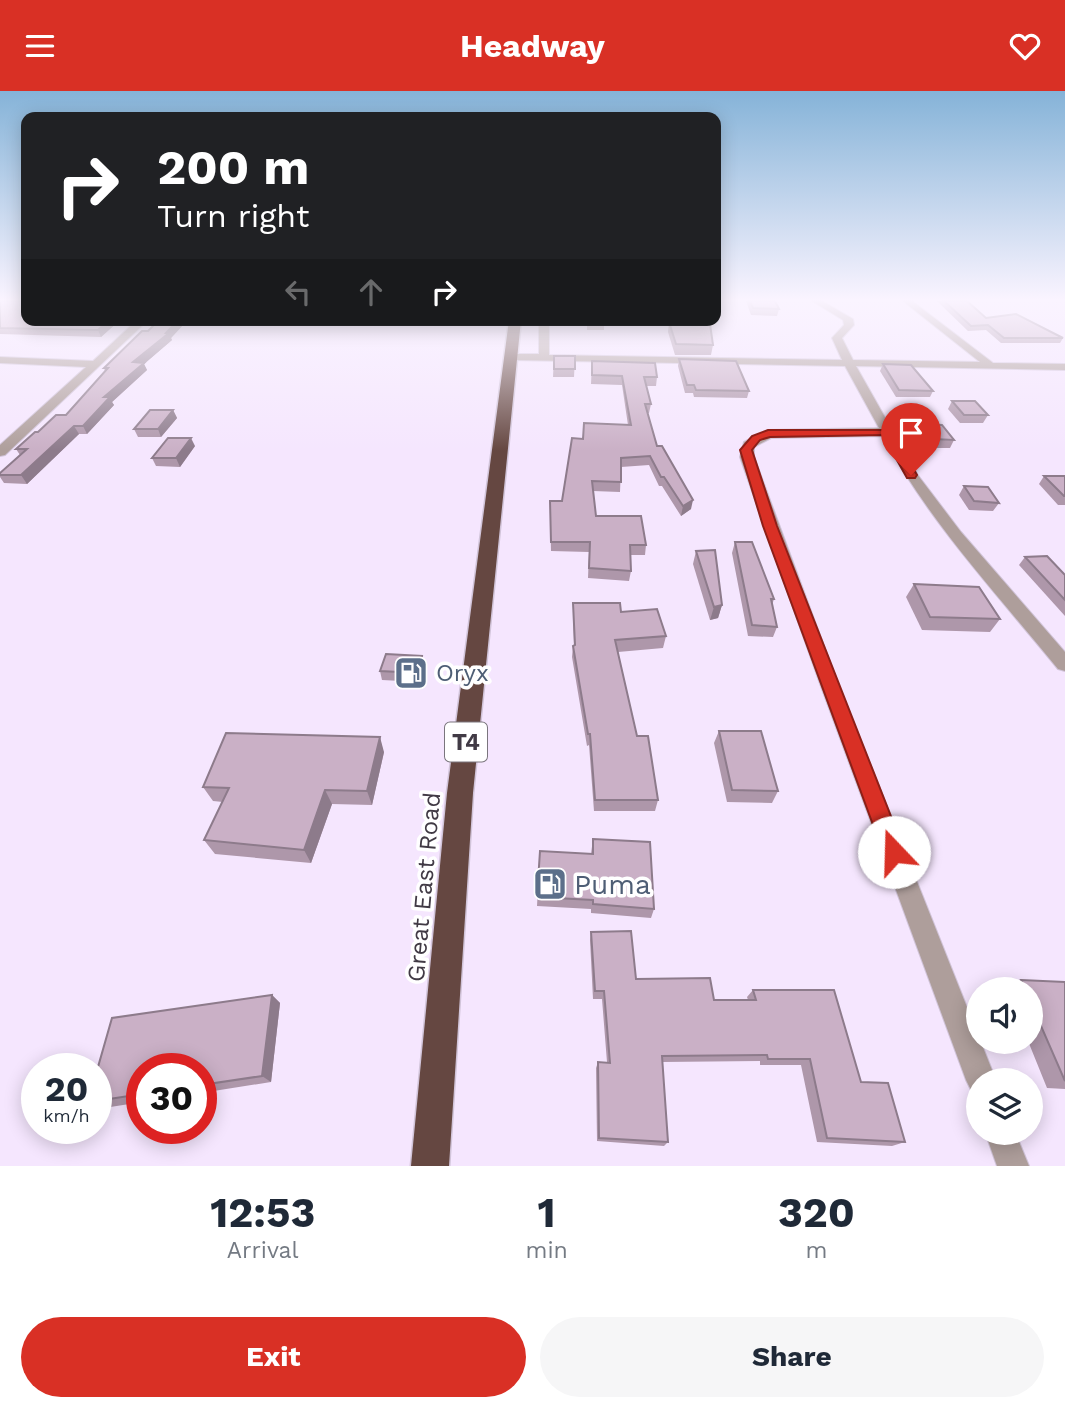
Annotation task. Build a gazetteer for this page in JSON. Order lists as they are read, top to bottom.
{
  "streets": {
    "highway": ["T4", "Great East Road"]
  },
  "places": {
    "fuel station": ["Oryx", "Puma"]
  },
  "page": {
    "header": "Headway",
    "turn": ["200 m", "Turn right"],
    "speed": "20 km/h",
    "limit": "30",
    "eta": [
      "12:53",
      "Arrival",
      "1",
      "min",
      "320",
      "m"
    ],
    "buttons": ["Exit", "Share"]
  }
}
